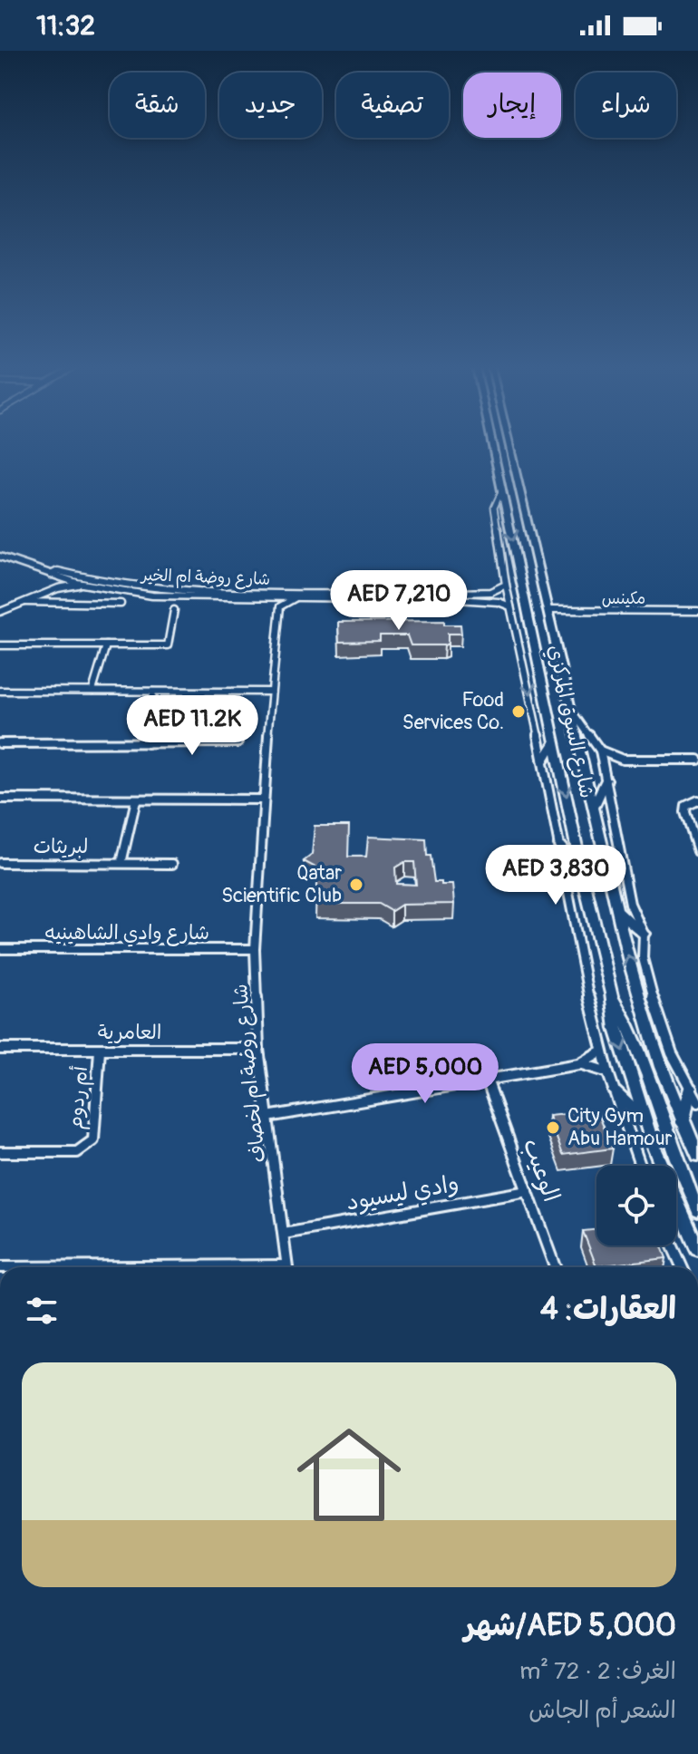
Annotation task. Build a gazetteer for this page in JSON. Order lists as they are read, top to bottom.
{
  "streets": {
    "main road": ["شارع السوق المركزي"],
    "street": [
      "شارع روضة ام الخير",
      "مكينس",
      "لبريثات",
      "شارع وادي الشاهينيه",
      "العامرية",
      "شارع روضة ام لخصاف",
      "أم ردوم",
      "الوعيب",
      "وادي ليسيود"
    ]
  },
  "crossings": [
    ["شارع روضة ام الخير", "شارع السوق المركزي"],
    ["مكينس", "شارع السوق المركزي"],
    ["شارع وادي الشاهينيه", "شارع روضة ام لخصاف"],
    ["العامرية", "شارع روضة ام لخصاف"],
    ["العامرية", "أم ردوم"],
    ["شارع روضة ام لخصاف", "وادي ليسيود"],
    ["الوعيب", "وادي ليسيود"]
  ],
  "places": ["Food Services Co.", "Qatar Scientific Club", "City Gym Abu Hamour"],
  "page": {
    "status": "11:32",
    "chip": [
      "شراء",
      "إيجار",
      "تصفية",
      "جديد",
      "شقة"
    ],
    "price": [
      "AED 7,210",
      "AED 11.2K",
      "AED 3,830",
      "AED 5,000"
    ],
    "heading": "العقارات: 4",
    "list": [
      {
        "name": "AED 5,000/شهر",
        "note": "الغرف: 2 · 72 m² · الشعر أم الجاش"
      }
    ]
  }
}
